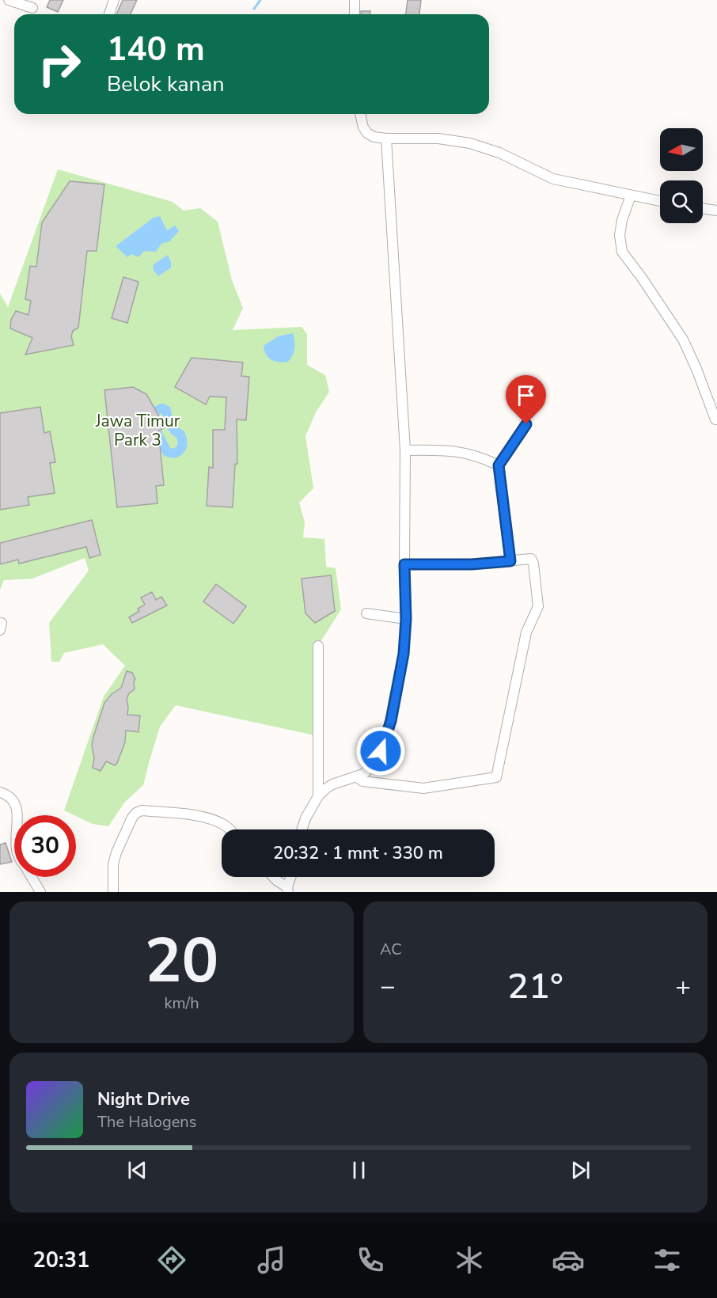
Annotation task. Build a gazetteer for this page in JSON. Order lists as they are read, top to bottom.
{
  "parks": ["Jawa Timur Park 3"],
  "north": "left",
  "page": {
    "turn": ["140 m", "Belok kanan"],
    "limit": "30",
    "trip": "20:32 · 1 mnt · 330 m",
    "tile": [
      ["20", "km/h"],
      "AC"
    ],
    "heat": ["−", "21°", "+"],
    "song": ["Night Drive", "The Halogens"],
    "tabs": "20:31"
  }
}
